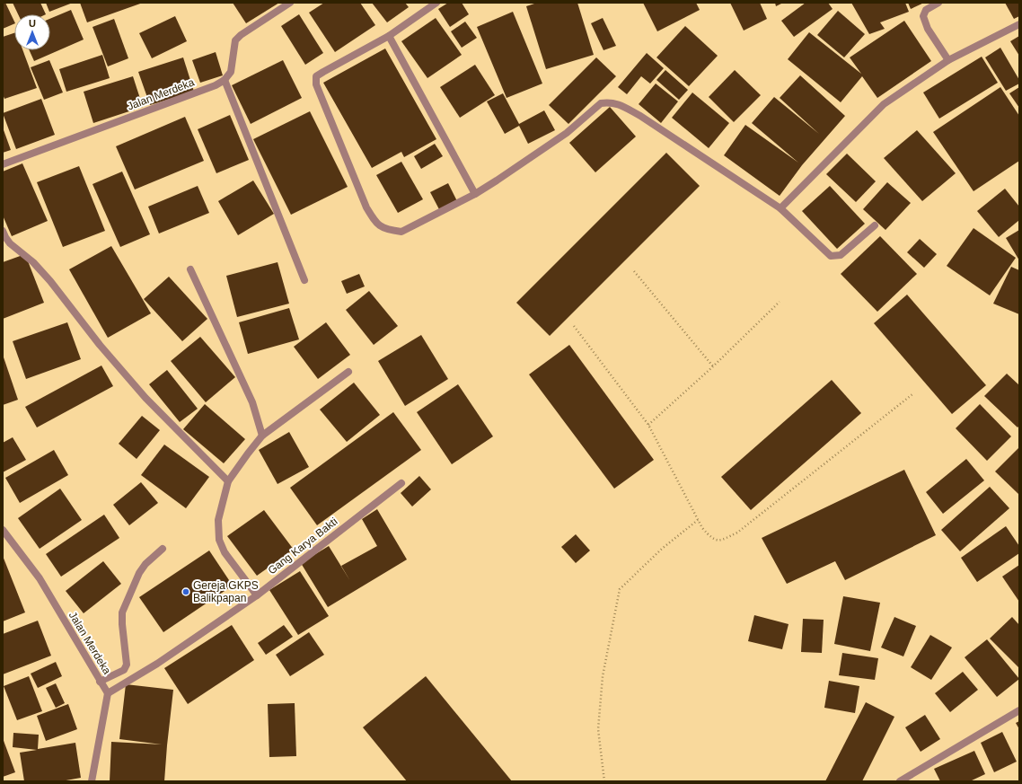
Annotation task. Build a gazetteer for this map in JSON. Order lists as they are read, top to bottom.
{
  "streets": {
    "street": ["Jalan Merdeka", "Gang Karya Bakti"]
  },
  "crossings": [
    ["Jalan Merdeka", "Gang Karya Bakti"]
  ],
  "places": ["Gereja GKPS Balikpapan"],
  "north": "top"
}
